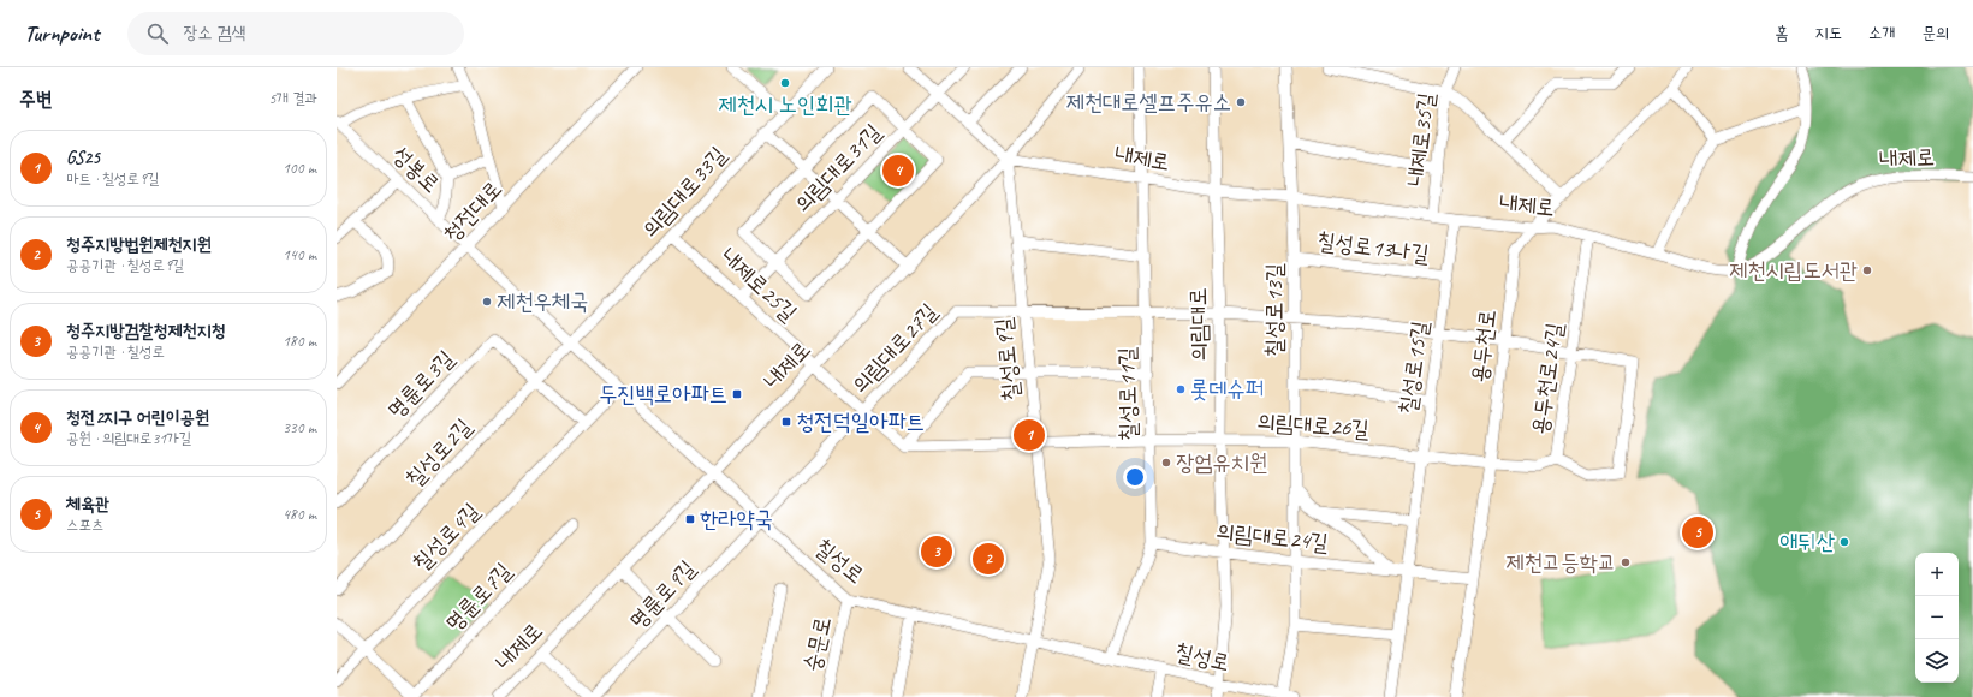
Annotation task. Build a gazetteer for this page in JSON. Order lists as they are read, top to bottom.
{
  "streets": {
    "street": [
      "내제로35길",
      "내제로",
      "의림대로31길",
      "성봉로",
      "의림대로33길",
      "청전대로",
      "칠성로13나길",
      "내제로25길",
      "칠성로13길",
      "의림대로",
      "용두천로",
      "의림대로27길",
      "칠성로9길",
      "칠성로15길",
      "용두천로24길",
      "명륜로3길",
      "칠성로11길",
      "의림대로26길",
      "칠성로2길",
      "칠성로4길",
      "의림대로24길",
      "칠성로",
      "명륜로9길",
      "명륜로7길",
      "숭문로"
    ]
  },
  "crossings": [
    ["내제로35길", "내제로"],
    ["내제로", "내제로25길"],
    ["내제로", "칠성로13길"],
    ["내제로", "의림대로"],
    ["내제로", "용두천로"],
    ["내제로", "칠성로9길"],
    ["내제로", "칠성로15길"],
    ["내제로", "용두천로24길"],
    ["내제로", "칠성로11길"],
    ["내제로", "칠성로"],
    ["의림대로31길", "내제로25길"],
    ["성봉로", "청전대로"],
    ["성봉로", "칠성로"],
    ["의림대로33길", "내제로25길"],
    ["의림대로33길", "칠성로2길"],
    ["의림대로33길", "칠성로"],
    ["청전대로", "칠성로"],
    ["칠성로13나길", "칠성로13길"],
    ["칠성로13나길", "칠성로15길"],
    ["내제로25길", "의림대로27길"],
    ["내제로25길", "의림대로26길"],
    ["칠성로13길", "의림대로27길"],
    ["칠성로13길", "의림대로26길"],
    ["칠성로13길", "의림대로24길"],
    ["칠성로13길", "칠성로"],
    ["의림대로", "의림대로27길"],
    ["의림대로", "의림대로26길"],
    ["의림대로", "의림대로24길"],
    ["의림대로", "칠성로"],
    ["용두천로", "의림대로27길"],
    ["용두천로", "용두천로24길"],
    ["용두천로", "의림대로26길"],
    ["용두천로", "의림대로24길"],
    ["의림대로27길", "칠성로9길"],
    ["의림대로27길", "칠성로15길"],
    ["의림대로27길", "용두천로24길"],
    ["의림대로27길", "칠성로11길"],
    ["의림대로27길", "칠성로"],
    ["의림대로27길", "명륜로9길"],
    ["칠성로9길", "의림대로26길"],
    ["칠성로9길", "칠성로"],
    ["칠성로15길", "의림대로26길"],
    ["칠성로15길", "의림대로24길"],
    ["용두천로24길", "의림대로26길"],
    ["명륜로3길", "칠성로2길"],
    ["칠성로11길", "의림대로26길"],
    ["칠성로11길", "의림대로24길"],
    ["칠성로11길", "칠성로"],
    ["칠성로2길", "칠성로"],
    ["칠성로4길", "칠성로"],
    ["칠성로", "명륜로9길"],
    ["칠성로", "숭문로"]
  ],
  "places": {
    "other": [
      "제천시 노인회관",
      "제천대로셀프주유소",
      "제천시립도서관",
      "제천우체국",
      "롯데슈퍼",
      "장엄유치원",
      "애뒤산",
      "제천고등학교"
    ],
    "transit": ["두진백로아파트", "청전덕일아파트", "한라약국"]
  },
  "page": {
    "header": "Turnpoint",
    "search": "장소 검색",
    "nav": [
      "홈",
      "지도",
      "소개",
      "문의"
    ],
    "heading": ["주변", "5개 결과"],
    "list": [
      {
        "mark": "1",
        "name": "GS25",
        "note": "마트 · 칠성로9길",
        "value": "100 m"
      },
      {
        "mark": "2",
        "name": "청주지방법원제천지원",
        "note": "공공기관 · 칠성로9길",
        "value": "140 m"
      },
      {
        "mark": "3",
        "name": "청주지방검찰청제천지청",
        "note": "공공기관 · 칠성로",
        "value": "180 m"
      },
      {
        "mark": "4",
        "name": "청전2지구 어린이공원",
        "note": "공원 · 의림대로31가길",
        "value": "330 m"
      },
      {
        "mark": "5",
        "name": "체육관",
        "note": "스포츠",
        "value": "480 m"
      }
    ],
    "pins": [
      "4",
      "1",
      "5",
      "3",
      "2"
    ],
    "map_buttons": ["+", "−"]
  }
}
